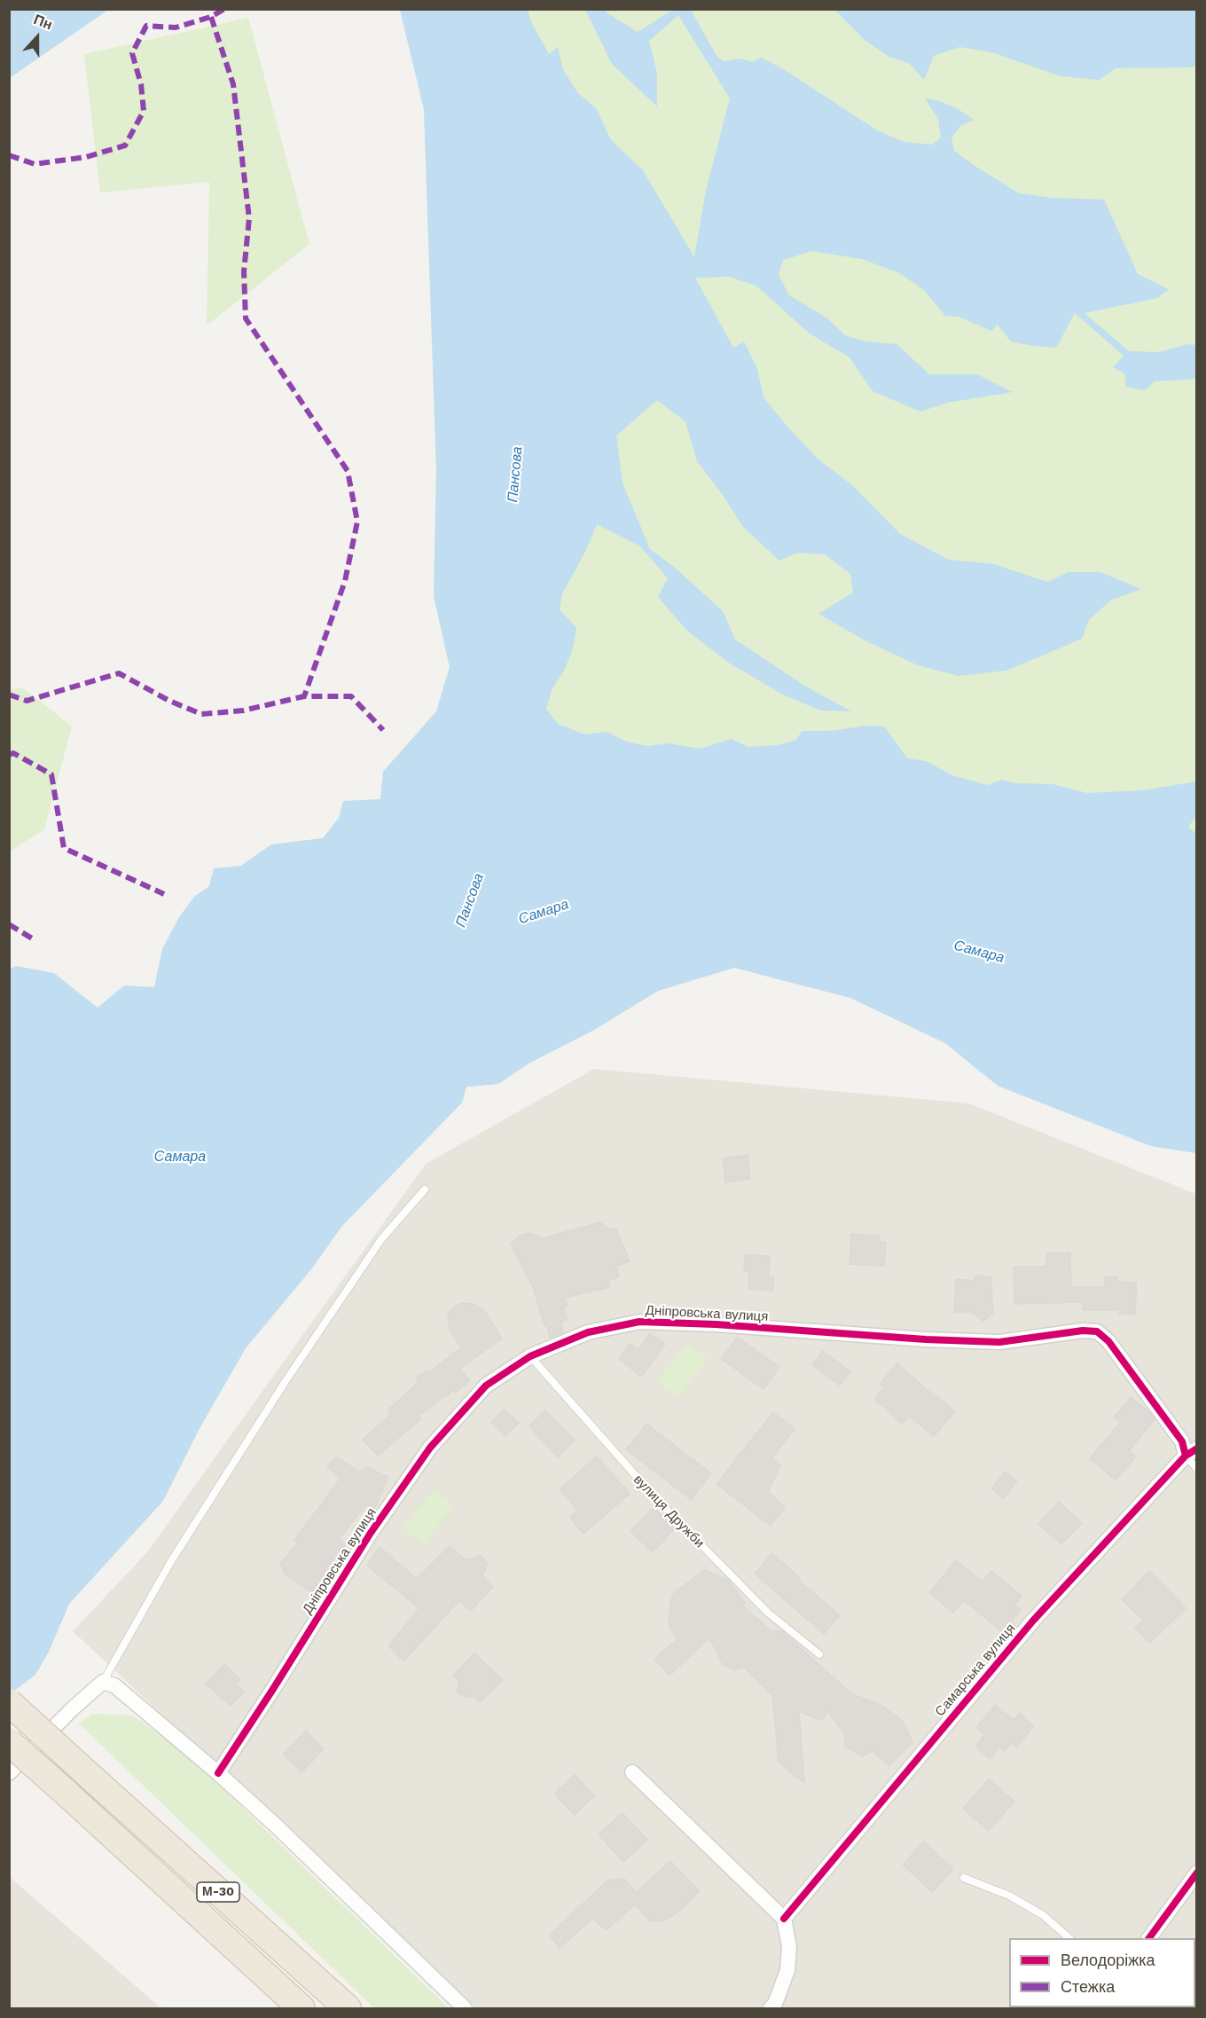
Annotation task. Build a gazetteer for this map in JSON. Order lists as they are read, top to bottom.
{
  "streets": {
    "highway": ["М-30"],
    "street": ["Дніпровська вулиця", "Самарська вулиця"],
    "lane": ["вулиця Дружби"]
  },
  "crossings": [
    ["Дніпровська вулиця", "вулиця Дружби"],
    ["Дніпровська вулиця", "Самарська вулиця"]
  ],
  "water": ["Пансова", "Самара"],
  "legend": ["Велодоріжка", "Стежка"],
  "north": "top"
}
